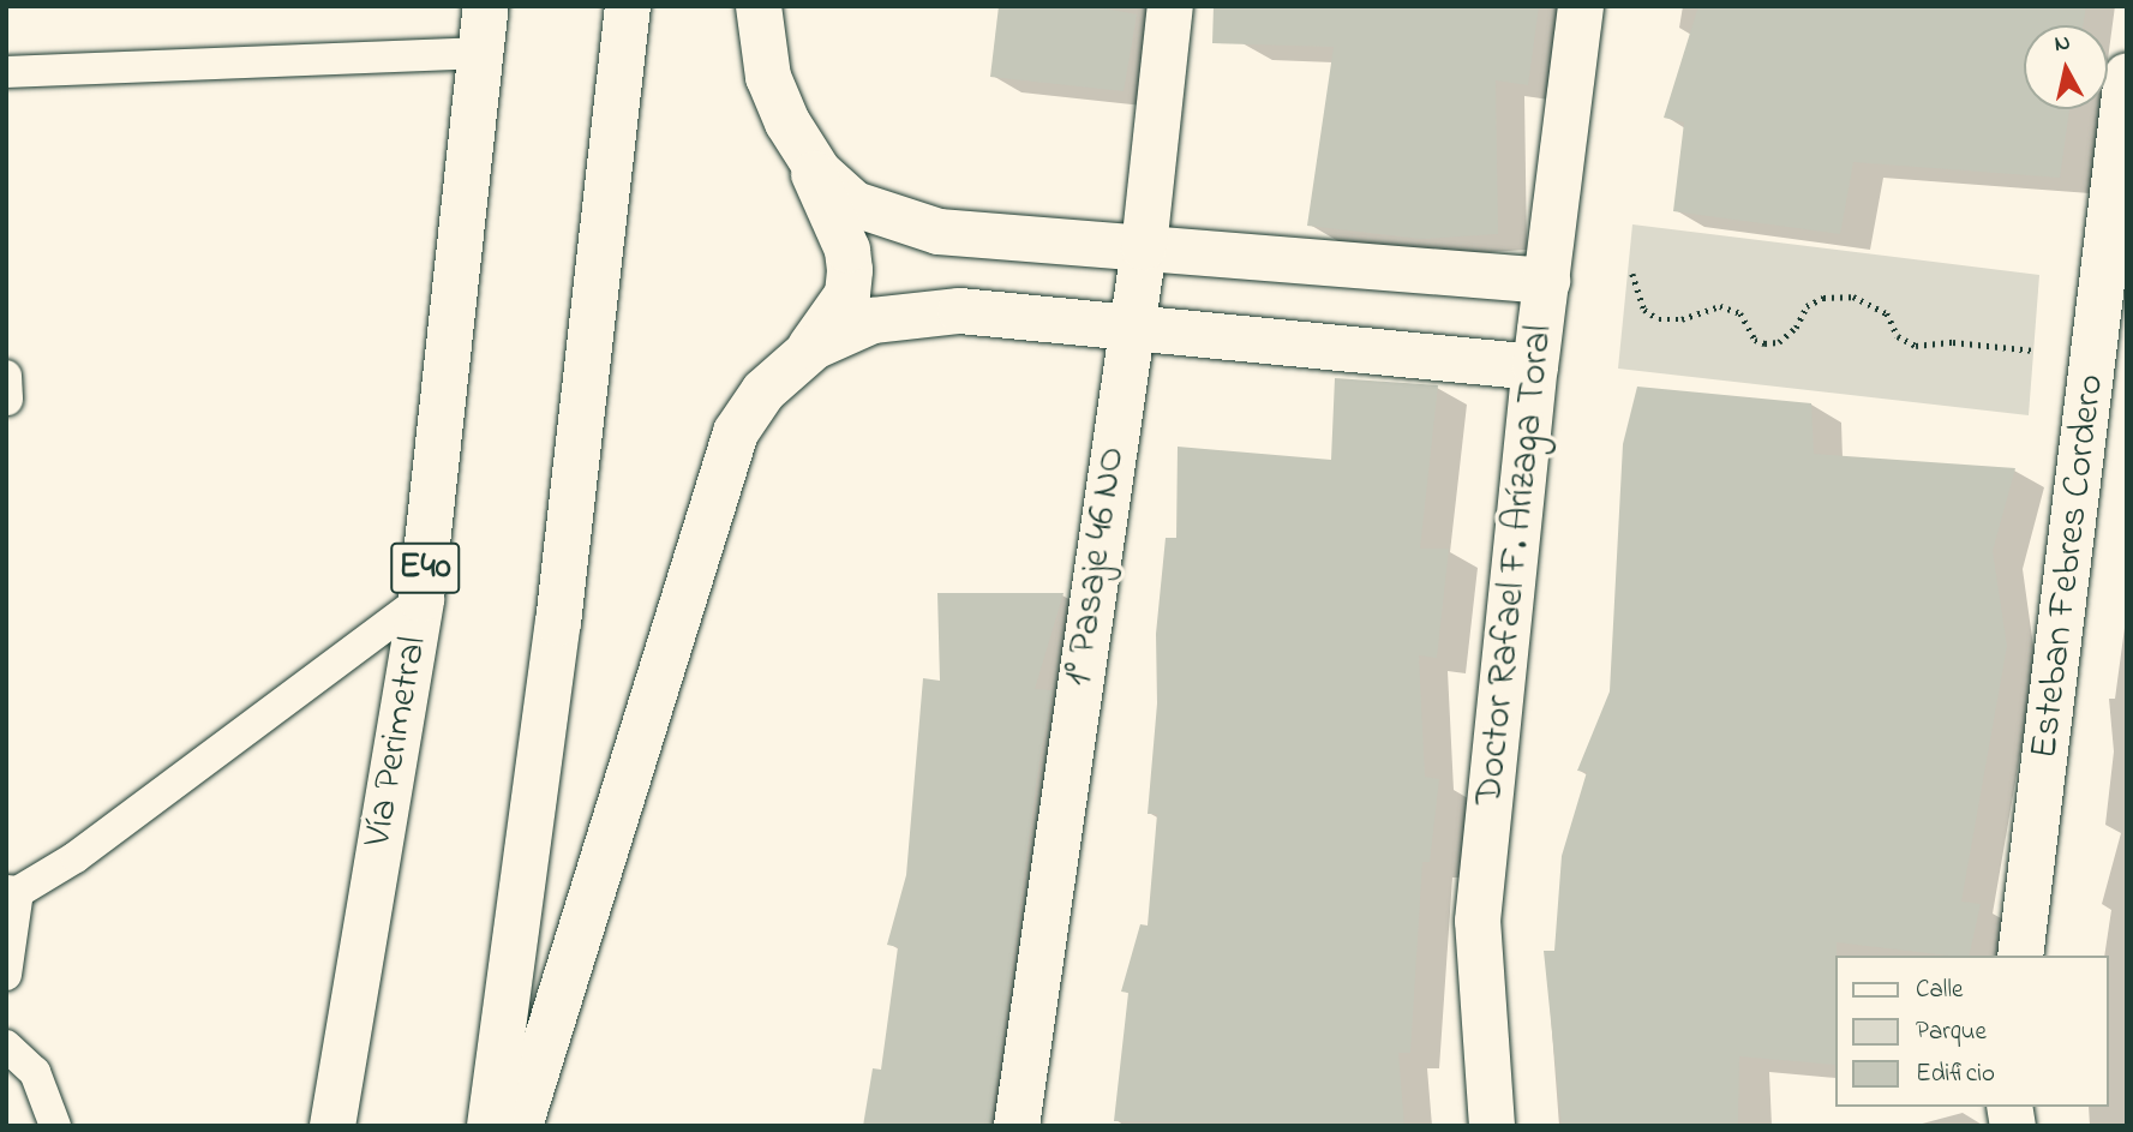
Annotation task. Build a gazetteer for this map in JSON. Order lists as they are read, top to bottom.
{
  "streets": {
    "main road": [
      "Doctor Rafael F. Arízaga Toral",
      "1° Pasaje 46 NO",
      "Esteban Febres Cordero",
      "E40",
      "Vía Perimetral"
    ]
  },
  "legend": ["Calle", "Parque", "Edificio"],
  "north": "top"
}
